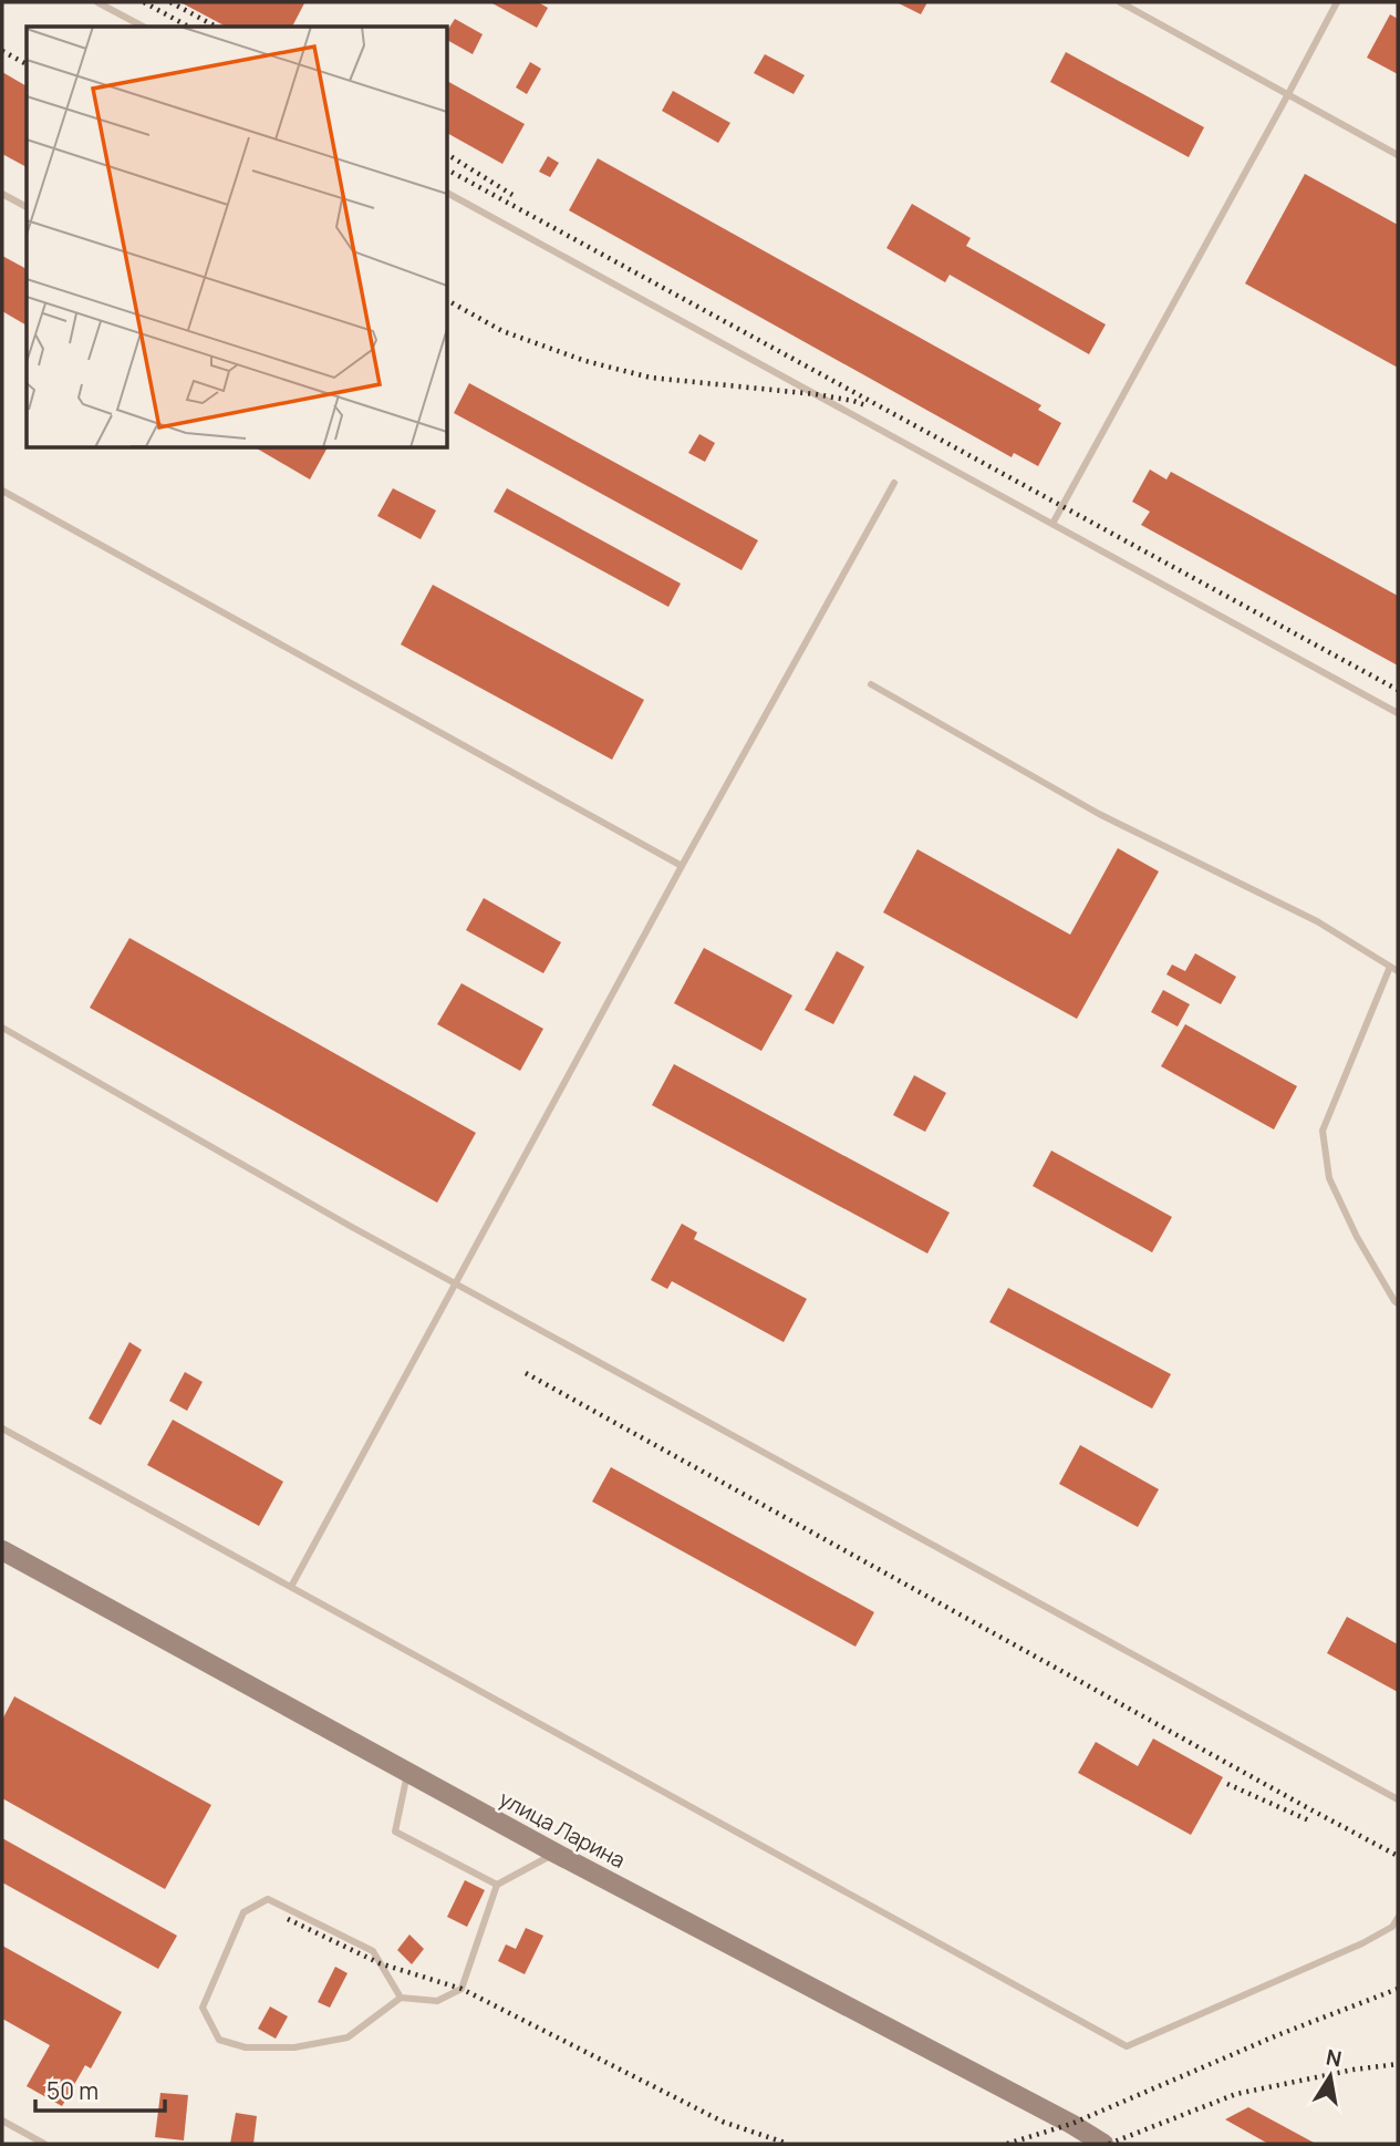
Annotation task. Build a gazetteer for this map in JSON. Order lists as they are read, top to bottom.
{
  "streets": {
    "street": ["улица Ларина"]
  },
  "scale_bar": "50 m",
  "north": "top"
}
